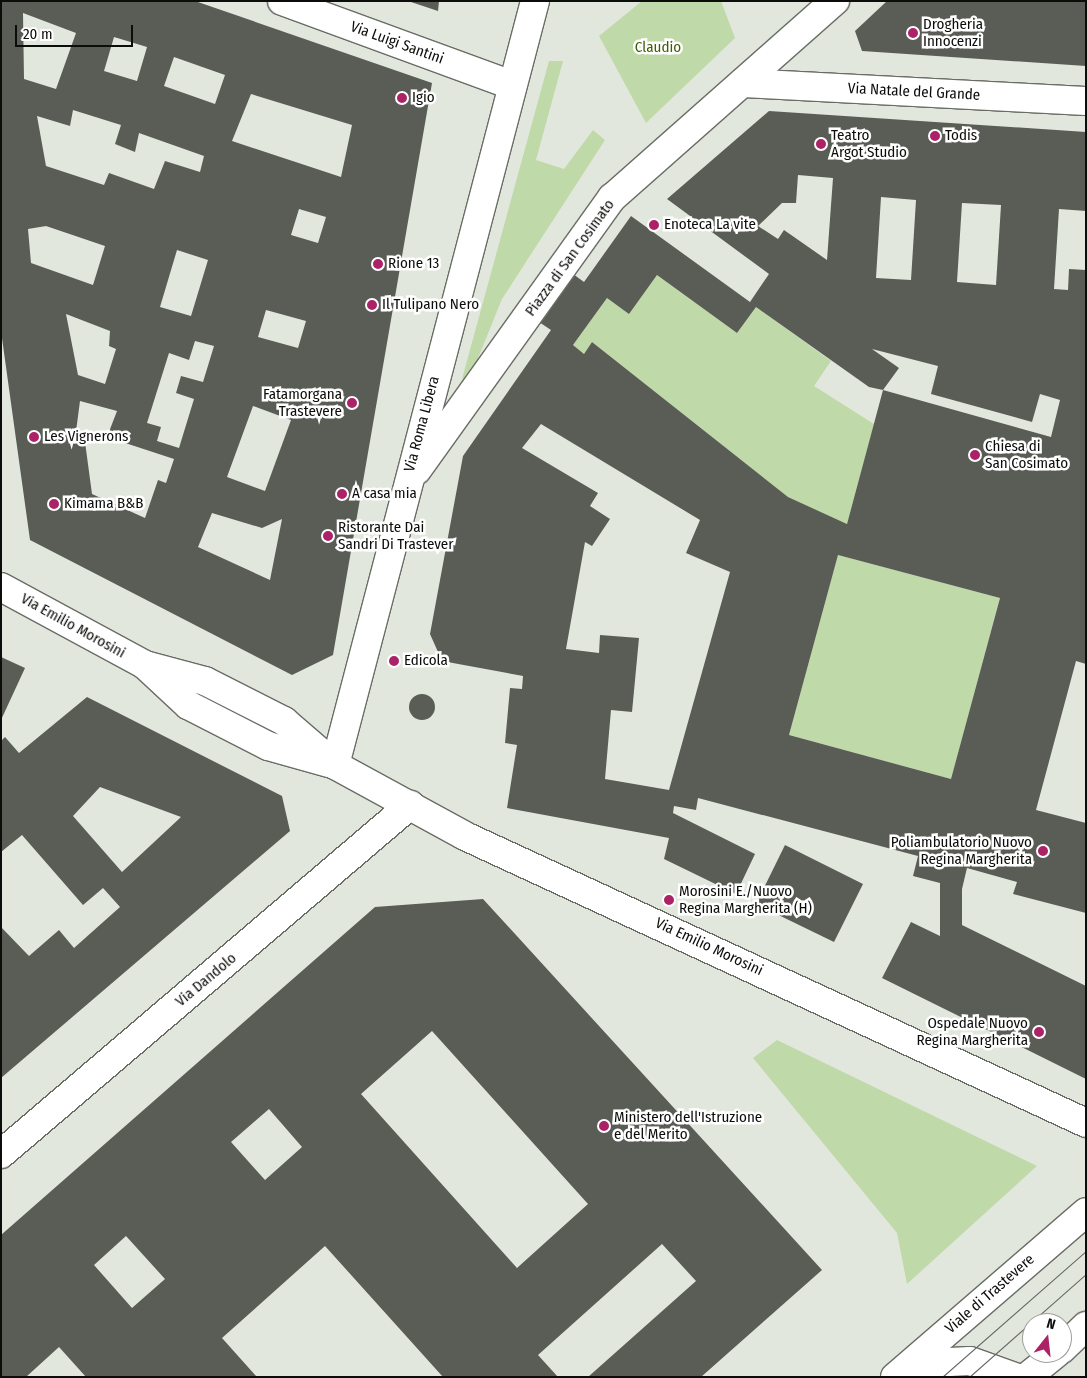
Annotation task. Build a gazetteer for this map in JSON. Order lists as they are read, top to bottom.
{
  "streets": {
    "street": [
      "Via Luigi Santini",
      "Via Natale del Grande",
      "Piazza di San Cosimato",
      "Via Roma Libera",
      "Via Emilio Morosini",
      "Via Dandolo",
      "Viale di Trastevere"
    ]
  },
  "crossings": [
    ["Via Luigi Santini", "Via Roma Libera"],
    ["Via Natale del Grande", "Piazza di San Cosimato"],
    ["Piazza di San Cosimato", "Via Roma Libera"],
    ["Via Roma Libera", "Via Emilio Morosini"],
    ["Via Emilio Morosini", "Via Dandolo"]
  ],
  "parks": ["Claudio"],
  "places": [
    "Drogheria Innocenzi",
    "Igio",
    "Todis",
    "Teatro Argot Studio",
    "Enoteca La vite",
    "Rione 13",
    "Il Tulipano Nero",
    "Fatamorgana Trastevere",
    "Les Vignerons",
    "Chiesa di San Cosimato",
    "A casa mia",
    "Kimama B&B",
    "Ristorante Dai Sandri Di Trastever",
    "Edicola",
    "Poliambulatorio Nuovo Regina Margherita",
    "Morosini E./Nuovo Regina Margherita (H)",
    "Ospedale Nuovo Regina Margherita",
    "Ministero dell'Istruzione e del Merito"
  ],
  "scale_bar": "20 m",
  "north": "top"
}
